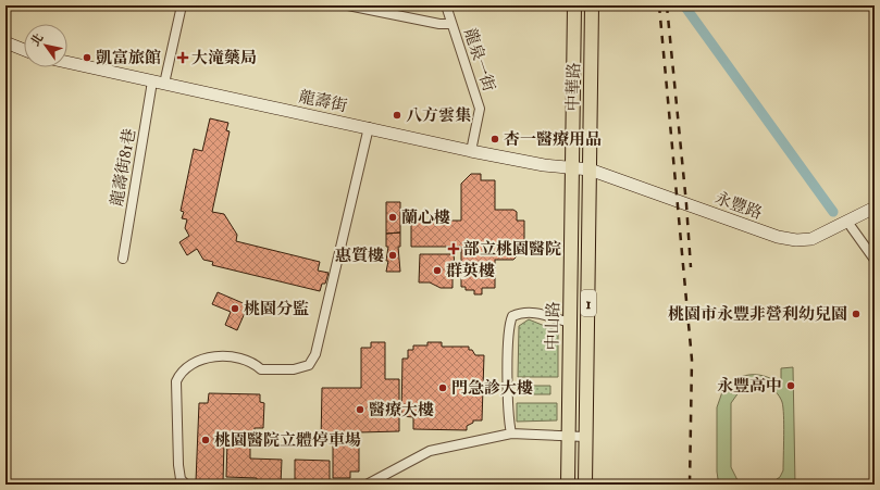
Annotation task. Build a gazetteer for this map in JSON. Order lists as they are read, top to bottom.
{
  "streets": {
    "main road": ["中華路", "1", "中山路"],
    "street": [
      "龍泉一街",
      "龍壽街",
      "龍壽街81巷",
      "永豐路"
    ]
  },
  "crossings": [
    ["龍泉一街", "龍壽街"],
    ["中華路", "龍壽街"],
    ["中華路", "永豐路"],
    ["中華路", "1"],
    ["中華路", "中山路"],
    ["龍壽街", "龍壽街81巷"],
    ["龍壽街", "永豐路"],
    ["龍壽街", "1"],
    ["龍壽街", "中山路"],
    ["永豐路", "1"]
  ],
  "places": {
    "other": [
      "凱富旅館",
      "八方雲集",
      "杏一醫療用品",
      "蘭心樓",
      "惠質樓",
      "群英樓",
      "桃園分監",
      "桃園市永豐非營利幼兒園",
      "永豐高中",
      "門急診大樓",
      "醫療大樓",
      "桃園醫院立體停車場"
    ],
    "health": ["大滝藥局", "部立桃園醫院"]
  },
  "north": "top left"
}
